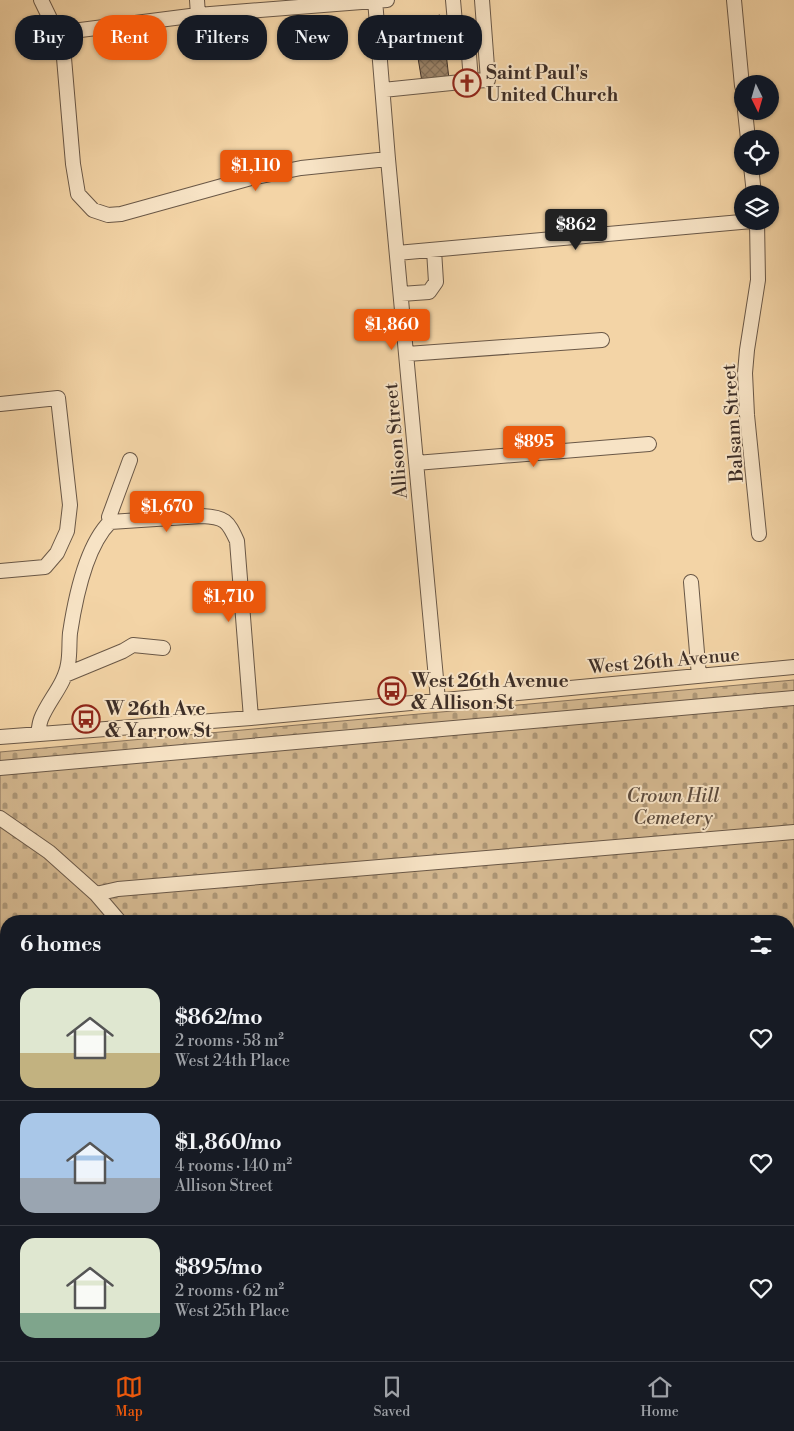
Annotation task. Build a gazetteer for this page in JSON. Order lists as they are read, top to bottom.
{
  "streets": {
    "street": ["Balsam Street", "Allison Street", "West 26th Avenue"]
  },
  "crossings": [
    ["Allison Street", "West 26th Avenue"]
  ],
  "parks": ["Crown Hill Cemetery"],
  "places": {
    "church": ["Saint Paul's United Church"],
    "bus stop": ["West 26th Avenue & Allison St", "W 26th Ave & Yarrow St"]
  },
  "north": "bottom",
  "page": {
    "chip": [
      "Buy",
      "Rent",
      "Filters",
      "New",
      "Apartment"
    ],
    "price": [
      "$1,110",
      "$862",
      "$1,860",
      "$895",
      "$1,670",
      "$1,710"
    ],
    "heading": "6 homes",
    "list": [
      {
        "name": "$862/mo",
        "note": "2 rooms · 58 m² · West 24th Place"
      },
      {
        "name": "$1,860/mo",
        "note": "4 rooms · 140 m² · Allison Street"
      },
      {
        "name": "$895/mo",
        "note": "2 rooms · 62 m² · West 25th Place"
      }
    ],
    "tabs": ["Map", "Saved", "Home"]
  }
}
